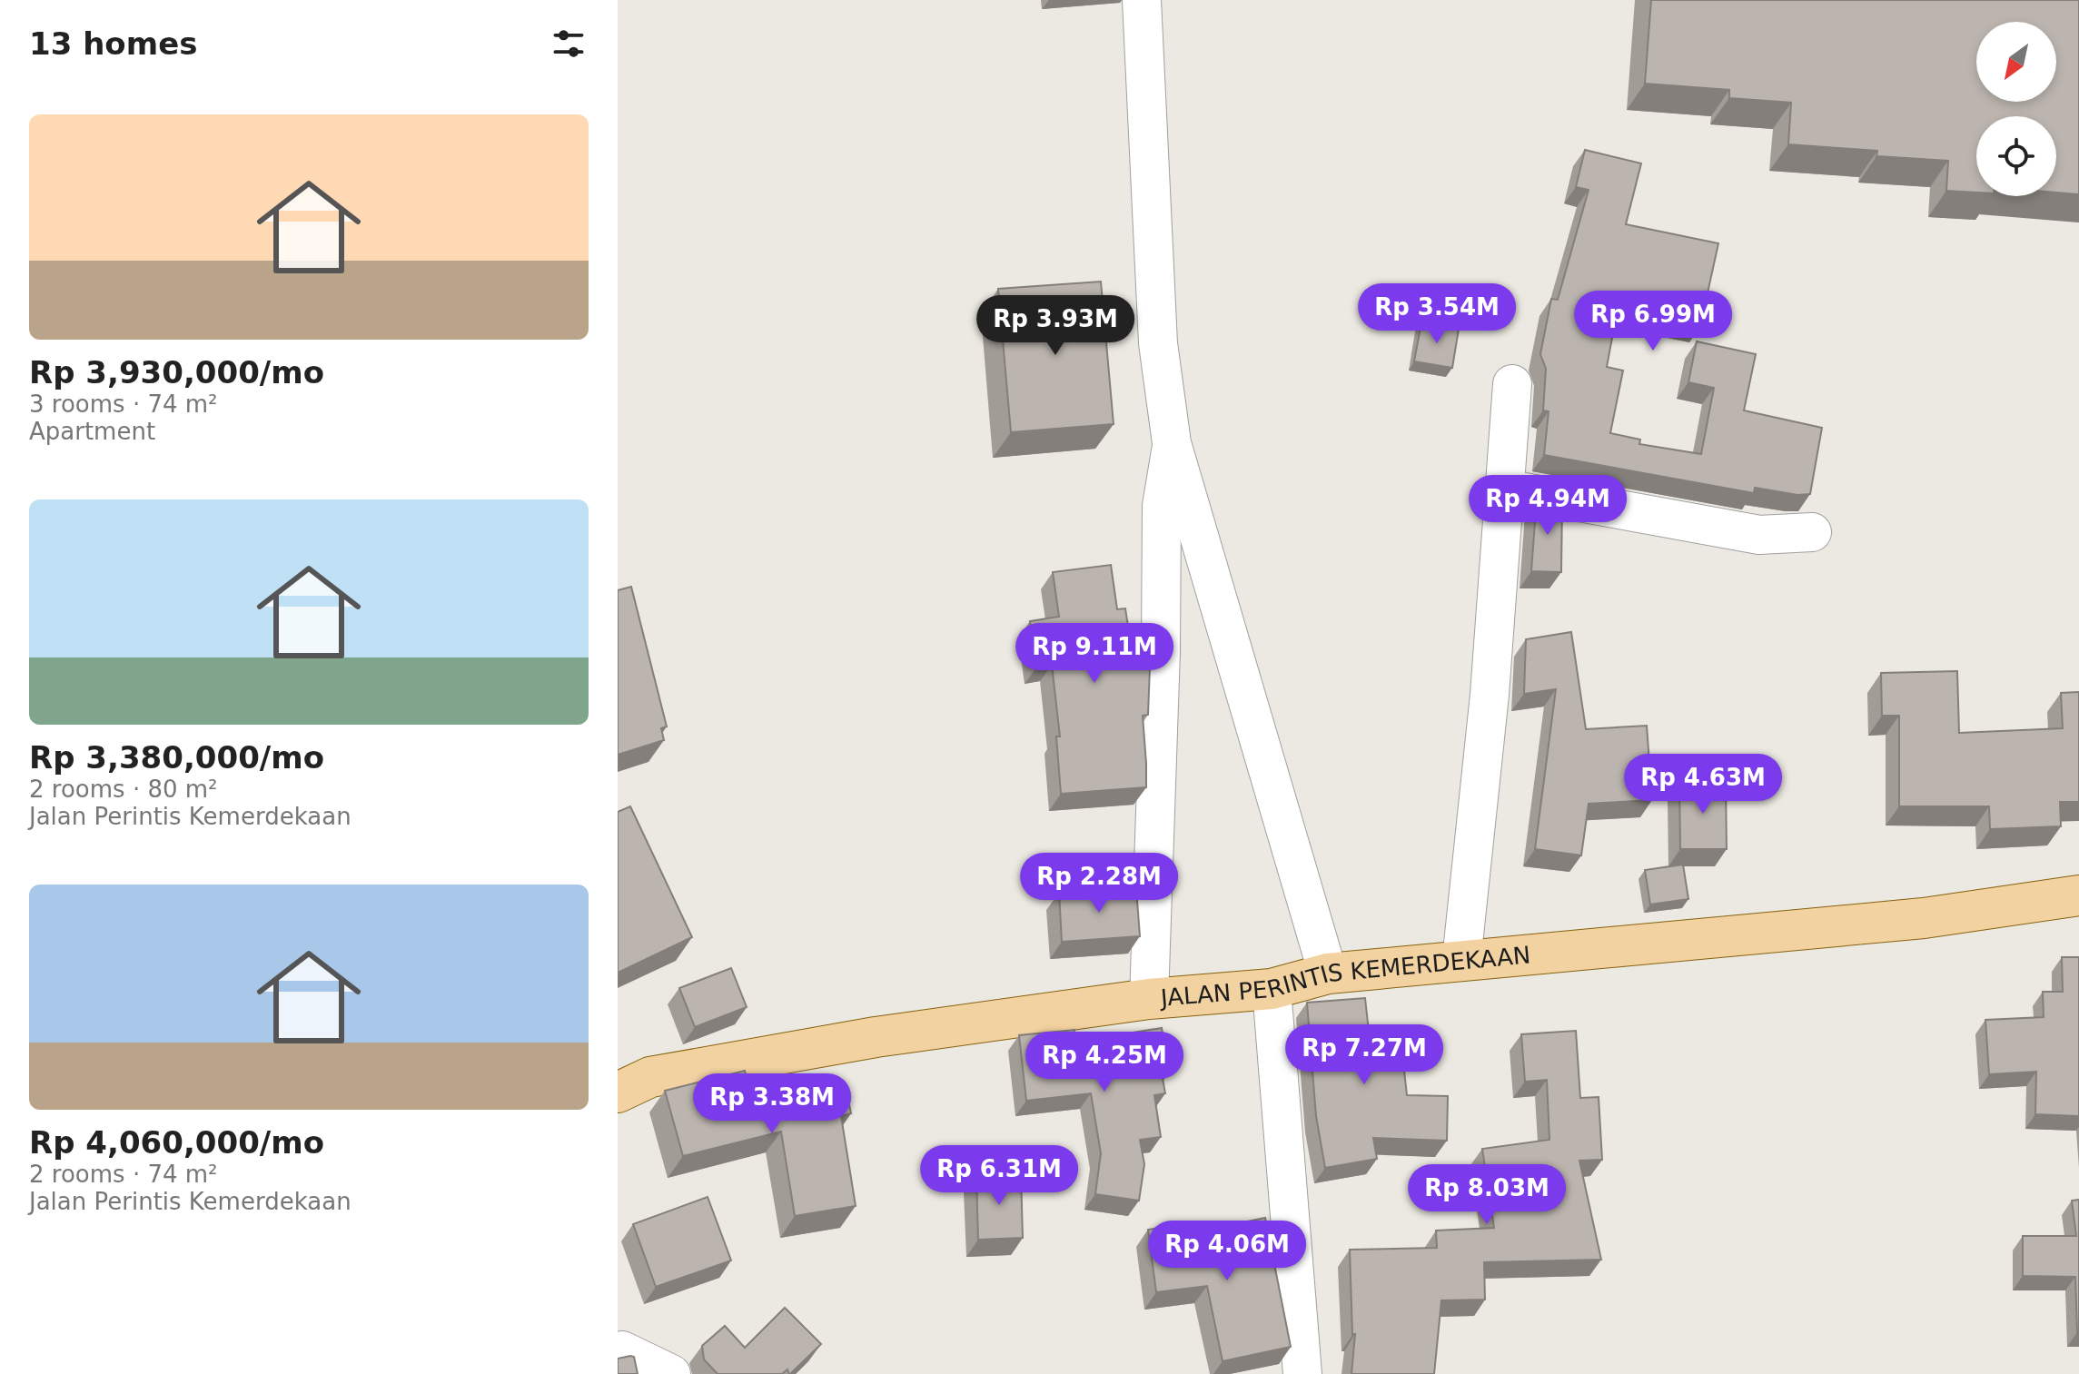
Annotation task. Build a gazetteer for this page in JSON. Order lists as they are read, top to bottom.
{
  "streets": {
    "main road": ["JALAN PERINTIS KEMERDEKAAN"]
  },
  "north": "bottom left",
  "page": {
    "heading": "13 homes",
    "list": [
      {
        "name": "Rp 3,930,000/mo",
        "note": "3 rooms · 74 m² · Apartment"
      },
      {
        "name": "Rp 3,380,000/mo",
        "note": "2 rooms · 80 m² · Jalan Perintis Kemerdekaan"
      },
      {
        "name": "Rp 4,060,000/mo",
        "note": "2 rooms · 74 m² · Jalan Perintis Kemerdekaan"
      }
    ],
    "price": [
      "Rp 3.54M",
      "Rp 6.99M",
      "Rp 3.93M",
      "Rp 4.94M",
      "Rp 9.11M",
      "Rp 4.63M",
      "Rp 2.28M",
      "Rp 7.27M",
      "Rp 4.25M",
      "Rp 3.38M",
      "Rp 6.31M",
      "Rp 8.03M",
      "Rp 4.06M"
    ]
  }
}
